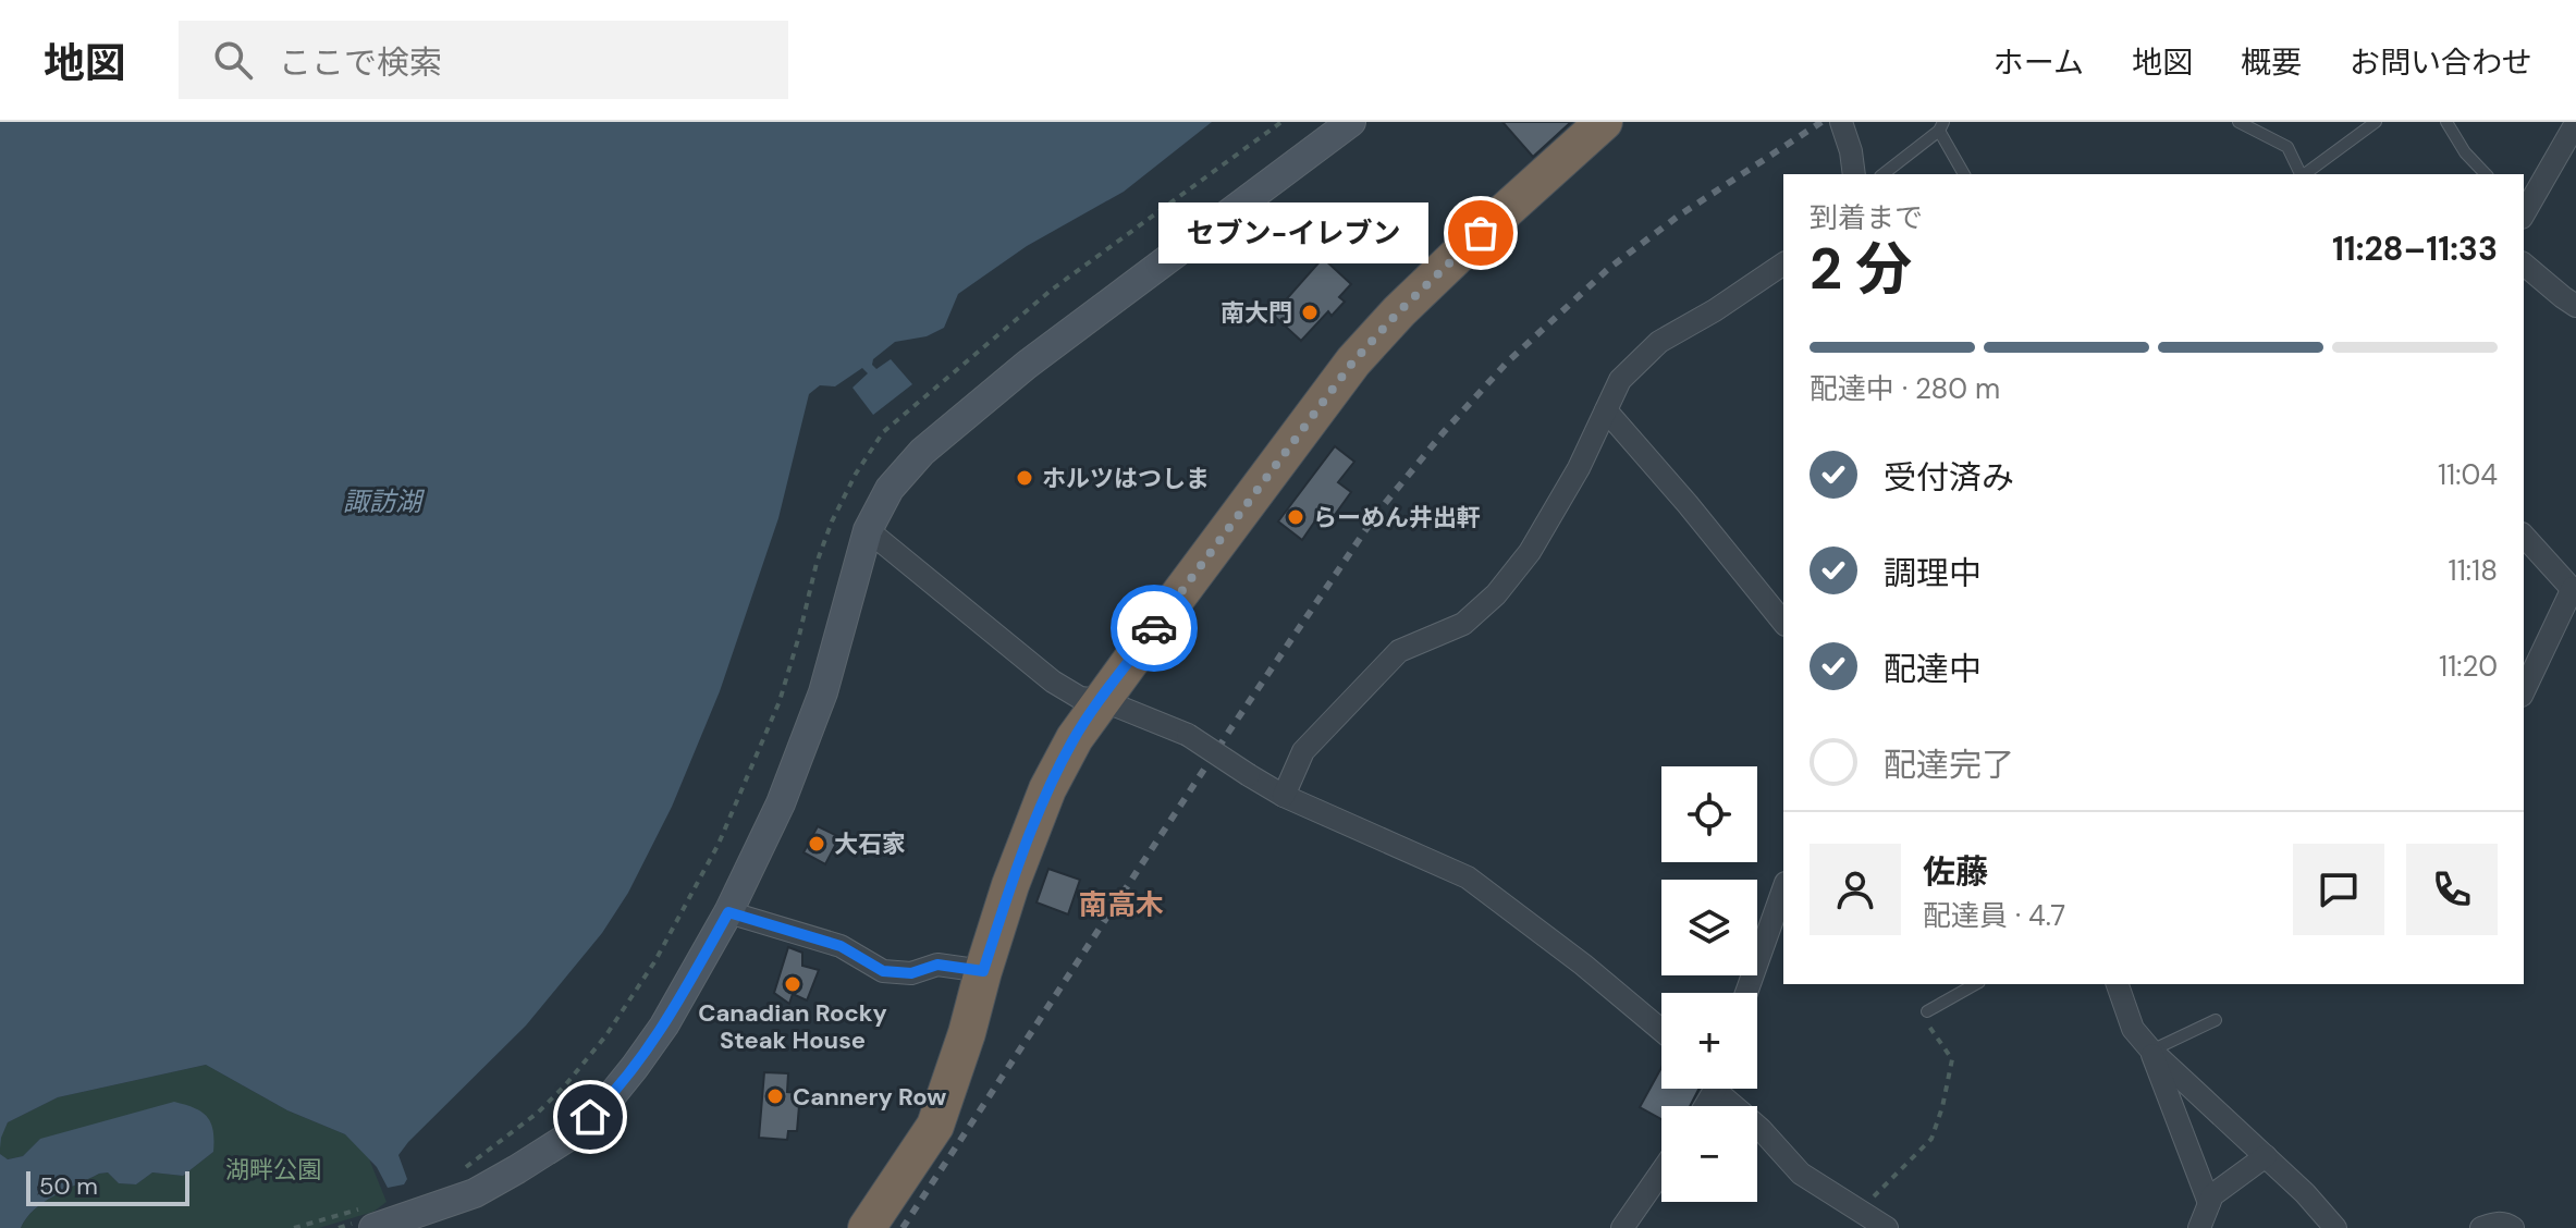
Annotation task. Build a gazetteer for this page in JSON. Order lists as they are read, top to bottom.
{
  "districts": ["南高木"],
  "water": ["諏訪湖"],
  "parks": ["湖畔公園"],
  "places": [
    "セブン-イレブン",
    "南大門",
    "ホルツはつしま",
    "らーめん井出軒",
    "大石家",
    "Canadian Rocky Steak House",
    "Cannery Row"
  ],
  "scale_bar": "50 m",
  "page": {
    "header": "地図",
    "search": "ここで検索",
    "nav": [
      "ホーム",
      "地図",
      "概要",
      "お問い合わせ"
    ],
    "heading": ["2 分", "到着まで", "11:28–11:33"],
    "panel": ["佐藤", "配達員 · 4.7"],
    "bubble": "セブン-イレブン",
    "bar": "配達中 · 280 m",
    "list": [
      ["受付済み", "11:04"],
      ["調理中", "11:18"],
      ["配達中", "11:20"],
      "配達完了"
    ],
    "map_buttons": ["+", "−"],
    "scale": "50 m"
  }
}
